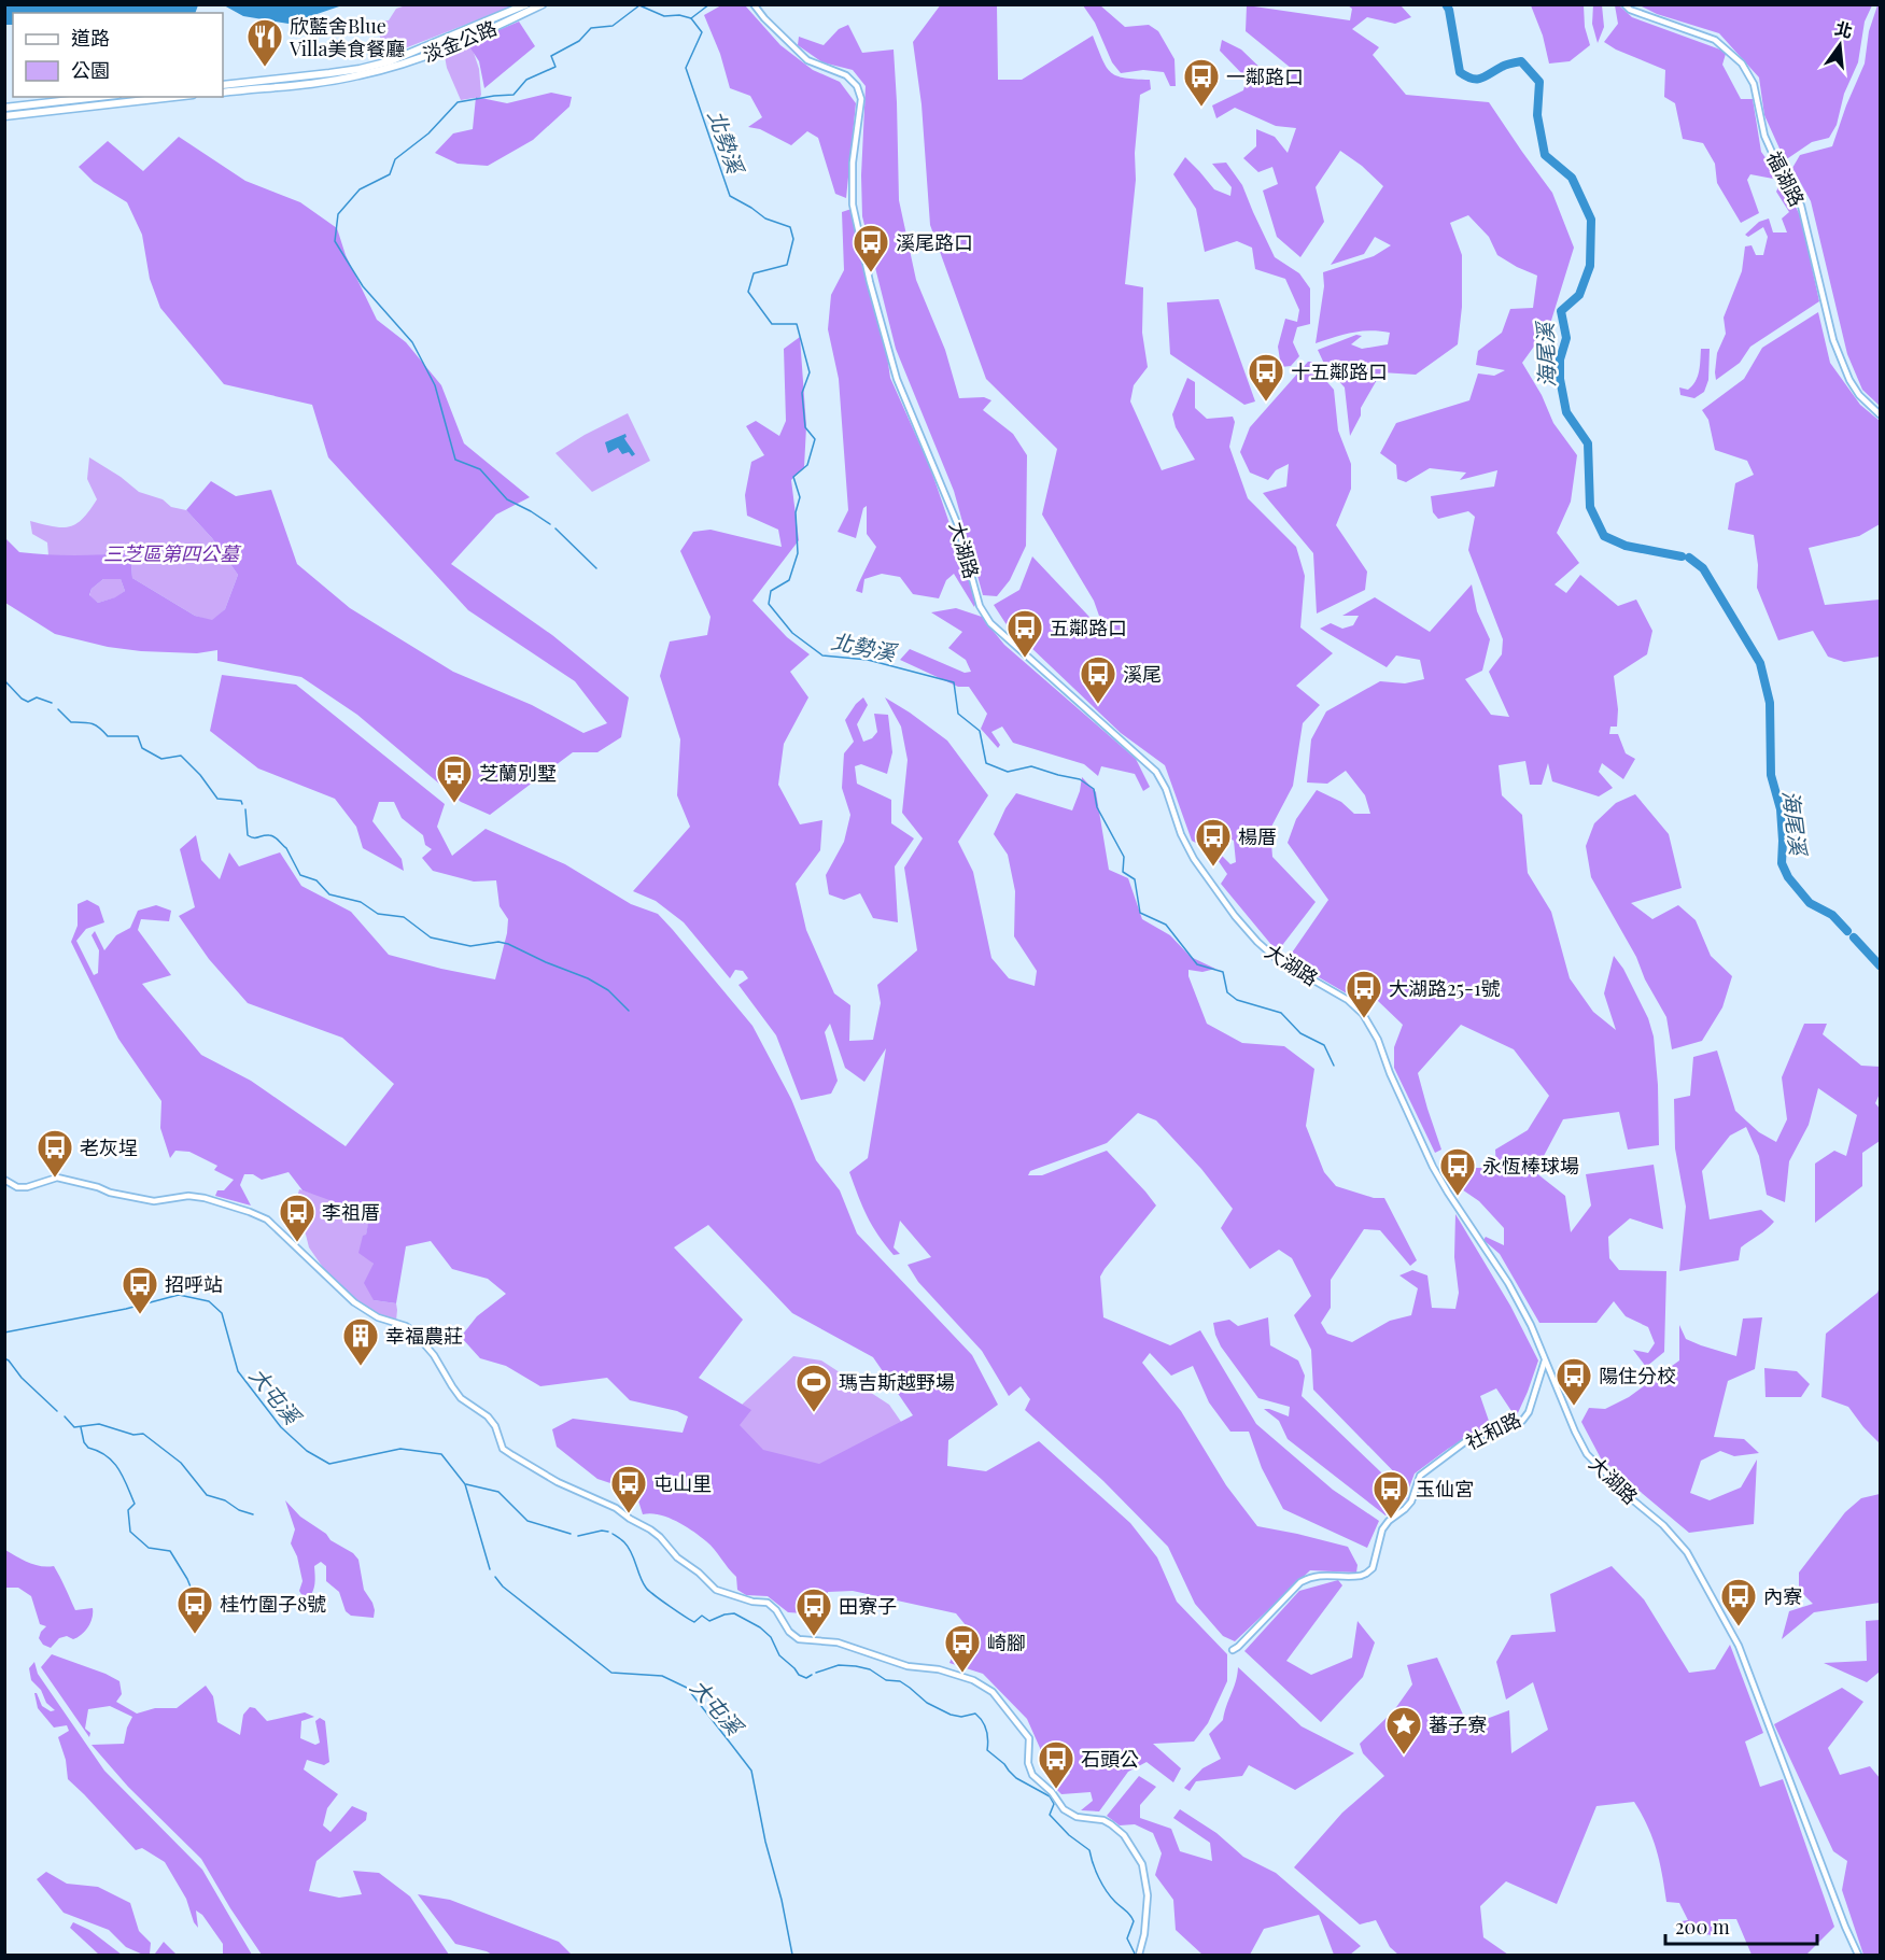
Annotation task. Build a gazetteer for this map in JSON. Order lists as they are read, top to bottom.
{
  "streets": {
    "main road": ["淡金公路"],
    "street": ["福湖路", "大湖路", "社和路"]
  },
  "crossings": [
    ["大湖路", "社和路"]
  ],
  "water": ["北勢溪", "海尾溪", "大屯溪"],
  "parks": ["三芝區第四公墓"],
  "places": {
    "restaurant": ["欣藍舍Blue Villa美食餐廳"],
    "bus stop": [
      "一鄰路口",
      "溪尾路口",
      "十五鄰路口",
      "五鄰路口",
      "溪尾",
      "芝蘭別墅",
      "楊厝",
      "大湖路25-1號",
      "老灰埕",
      "永恆棒球場",
      "李祖厝",
      "招呼站",
      "陽住分校",
      "屯山里",
      "玉仙宮",
      "內寮",
      "桂竹圍子8號",
      "田寮子",
      "崎腳",
      "石頭公"
    ],
    "building": ["幸福農莊"],
    "sports": ["瑪吉斯越野場"],
    "place": ["蕃子寮"]
  },
  "legend": ["道路", "公園"],
  "scale_bar": "200 m",
  "north": "top"
}
